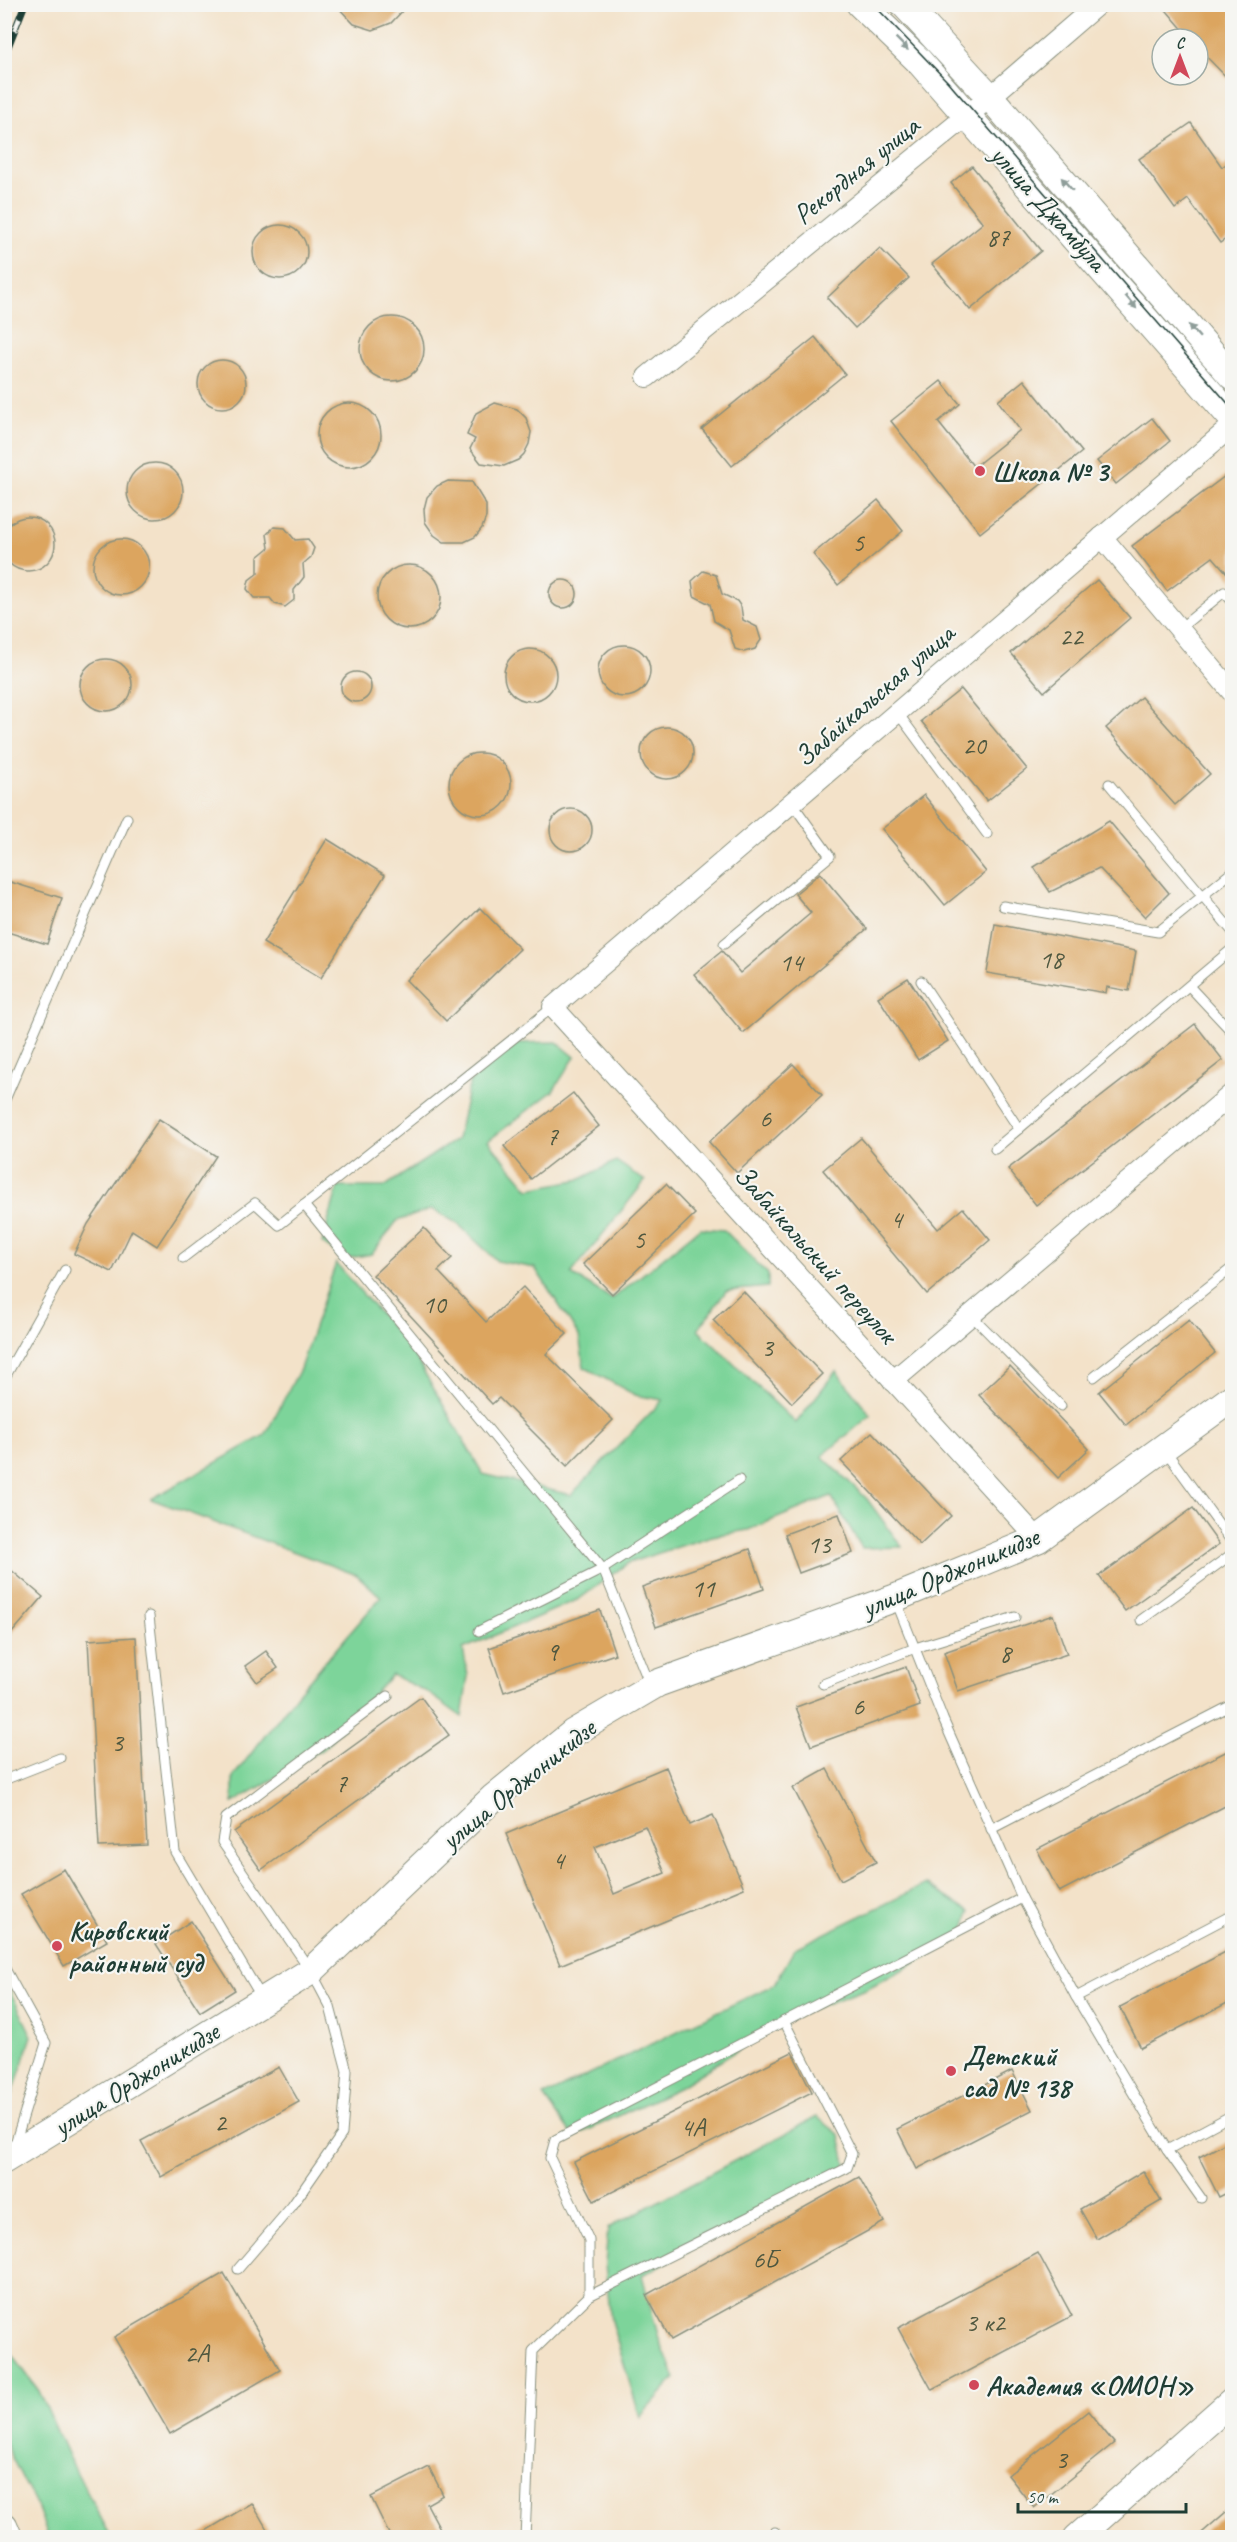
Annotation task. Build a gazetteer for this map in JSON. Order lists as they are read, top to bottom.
{
  "streets": {
    "street": [
      "Рекордная улица",
      "улица Джамбула",
      "Забайкальская улица",
      "Забайкальский переулок",
      "улица Орджоникидзе"
    ]
  },
  "crossings": [
    ["Рекордная улица", "улица Джамбула"],
    ["Забайкальская улица", "Забайкальский переулок"],
    ["Забайкальский переулок", "улица Орджоникидзе"]
  ],
  "places": [
    "Школа № 3",
    "Кировский районный суд",
    "Детский сад № 138",
    "Академия «ОМОН»"
  ],
  "house_numbers": [
    "87",
    "5",
    "22",
    "20",
    "18",
    "14",
    "6",
    "7",
    "4",
    "5",
    "10",
    "3",
    "13",
    "11",
    "9",
    "8",
    "6",
    "3",
    "7",
    "4",
    "2",
    "4А",
    "6Б",
    "3 к2",
    "2А",
    "3"
  ],
  "scale_bar": "50 m",
  "north": "top"
}
